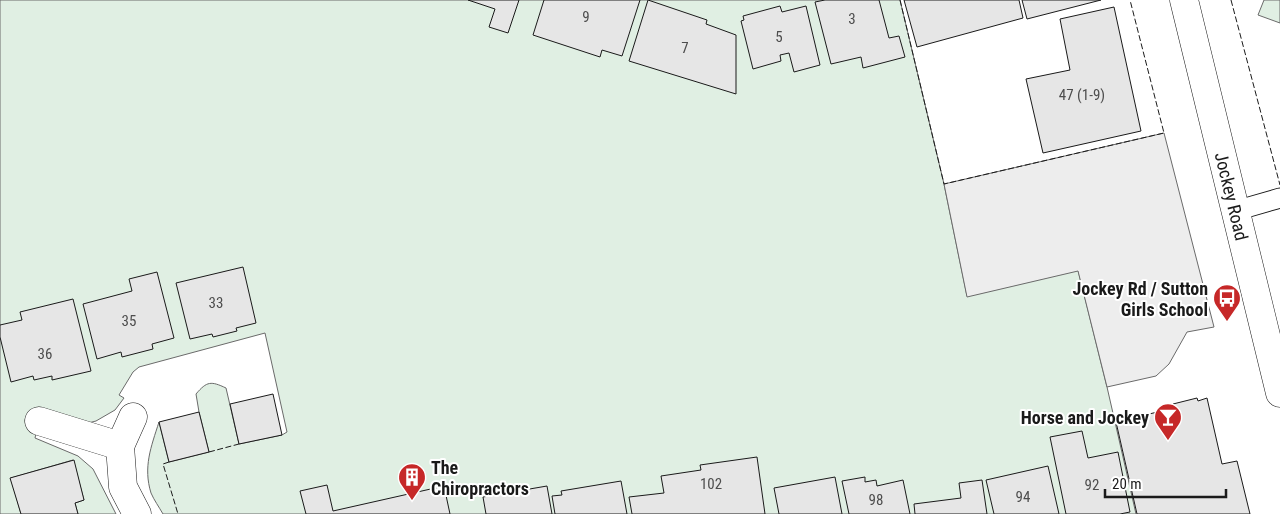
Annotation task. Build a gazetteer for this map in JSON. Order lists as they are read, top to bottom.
{
  "streets": {
    "main road": ["Jockey Road"]
  },
  "places": {
    "bus stop": ["Jockey Rd / Sutton Girls School"],
    "bar": ["Horse and Jockey"],
    "building": ["The Chiropractors"]
  },
  "house_numbers": [
    "9",
    "3",
    "5",
    "7",
    "47 (1-9)",
    "33",
    "35",
    "36",
    "102",
    "92",
    "94",
    "98"
  ],
  "scale_bar": "20 m"
}
